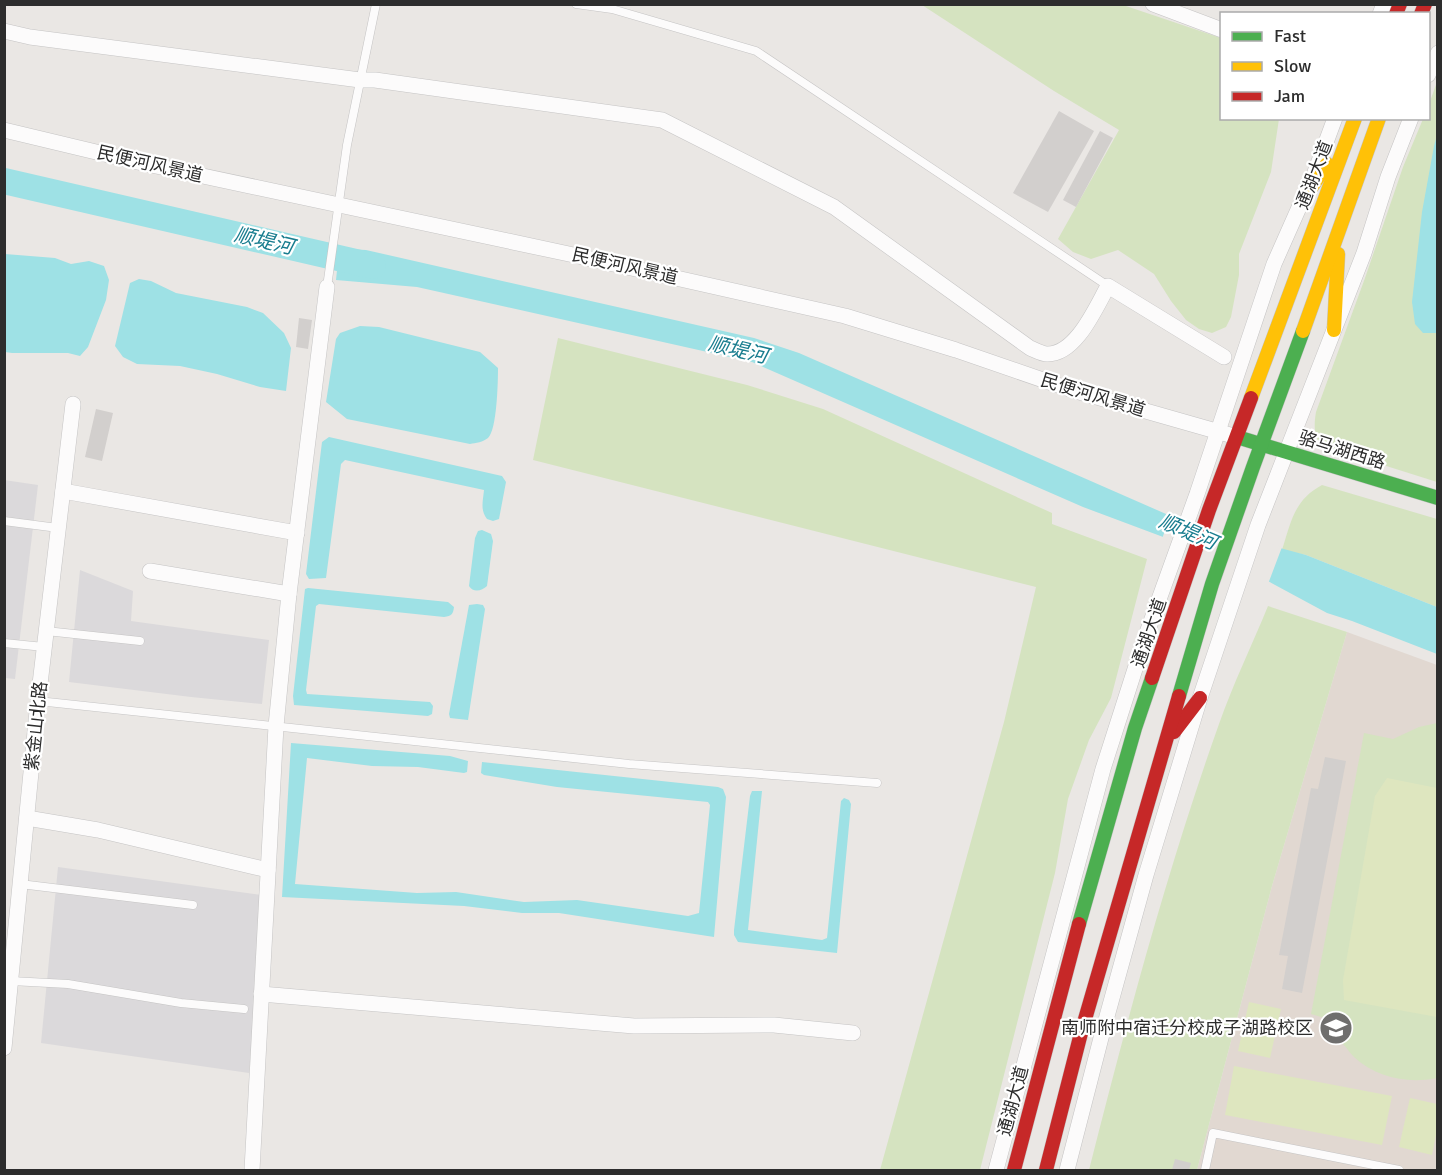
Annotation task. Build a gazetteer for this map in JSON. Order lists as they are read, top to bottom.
{
  "streets": {
    "main road": ["通湖大道", "骆马湖西路"],
    "street": ["民便河风景道", "紫金山北路"]
  },
  "crossings": [
    ["民便河风景道", "通湖大道"],
    ["民便河风景道", "骆马湖西路"],
    ["通湖大道", "骆马湖西路"]
  ],
  "water": ["顺堤河"],
  "places": {
    "school or university": ["南师附中宿迁分校成子湖路校区"]
  },
  "legend": ["Fast", "Slow", "Jam"]
}
